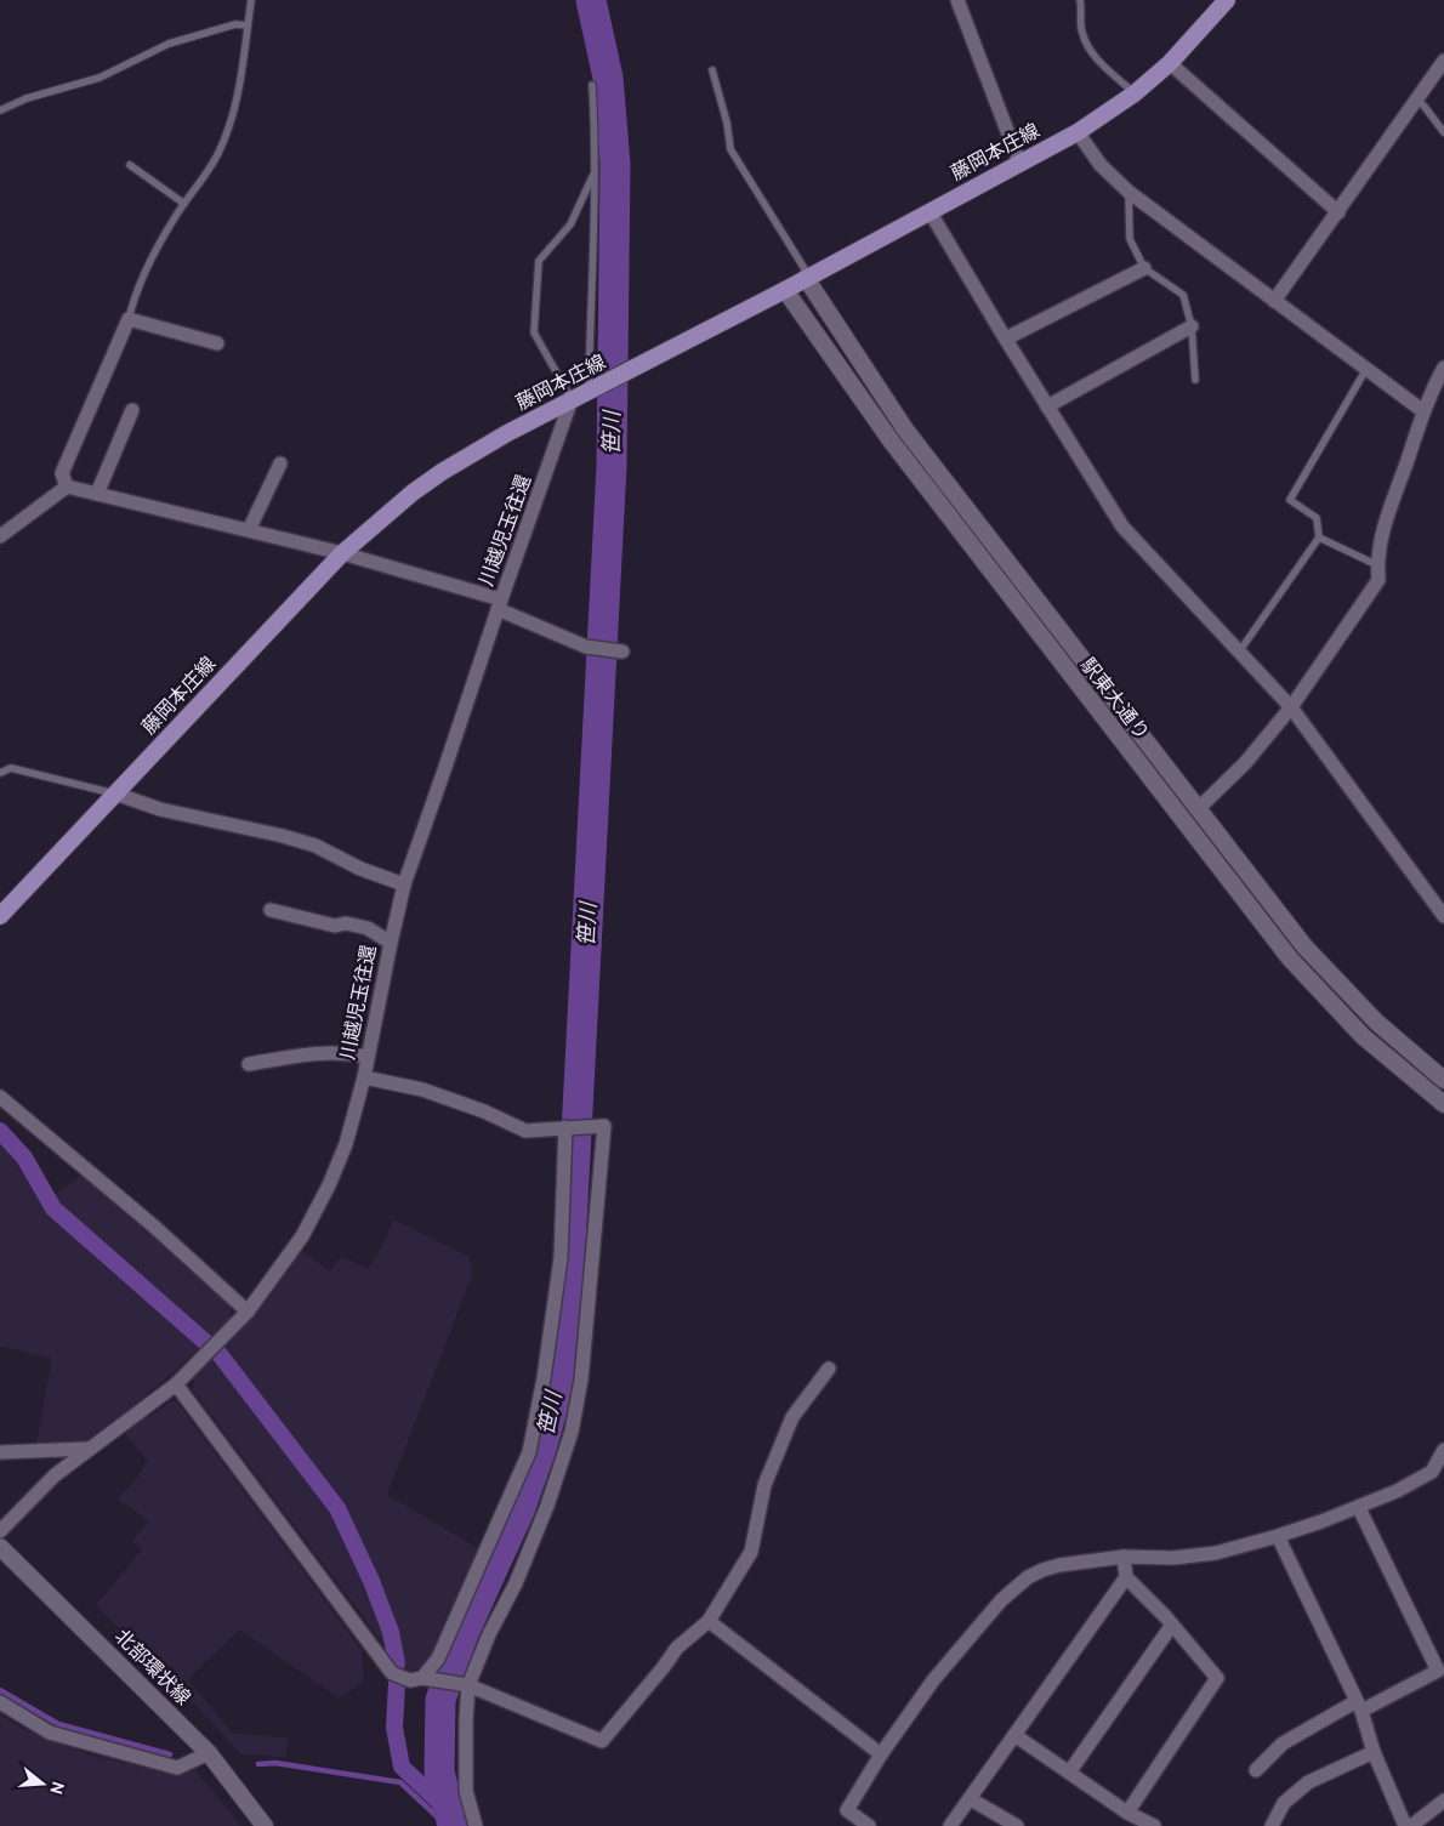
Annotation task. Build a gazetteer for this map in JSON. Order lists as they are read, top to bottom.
{
  "streets": {
    "main road": ["藤岡本庄線"],
    "street": ["川越児玉往還", "駅東大通り", "北部環状線"]
  },
  "crossings": [
    ["藤岡本庄線", "川越児玉往還"],
    ["藤岡本庄線", "駅東大通り"]
  ],
  "water": ["笹川"],
  "north": "right"
}
